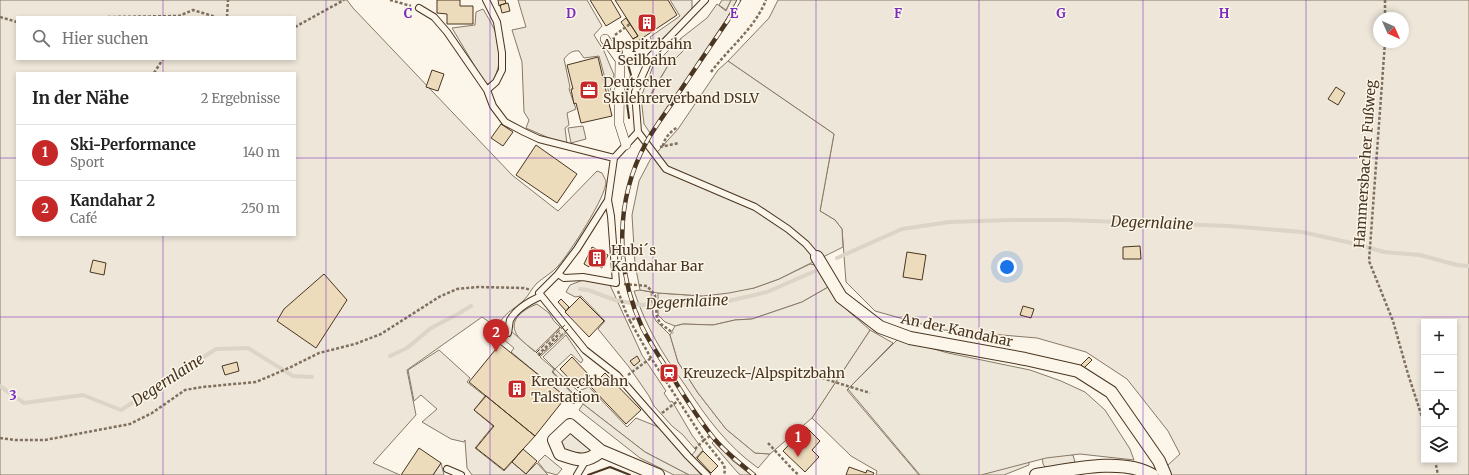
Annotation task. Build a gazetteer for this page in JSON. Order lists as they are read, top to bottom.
{
  "streets": {
    "street": ["An der Kandahar"],
    "path": ["Hammersbacher Fußweg"]
  },
  "water": ["Degernlaine"],
  "places": {
    "building": ["Alpspitzbahn Seilbahn", "Hubi´s Kandahar Bar", "Kreuzeckbahn Talstation"],
    "office": ["Deutscher Skilehrerverband DSLV"],
    "station": ["Kreuzeck-/Alpspitzbahn"]
  },
  "north": "bottom right",
  "page": {
    "search": "Hier suchen",
    "heading": ["In der Nähe", "2 Ergebnisse"],
    "list": [
      {
        "mark": "1",
        "name": "Ski-Performance",
        "note": "Sport",
        "value": "140 m"
      },
      {
        "mark": "2",
        "name": "Kandahar 2",
        "note": "Café",
        "value": "250 m"
      }
    ],
    "map_buttons": ["+", "−"],
    "pins": ["2", "1"]
  },
  "grid": {
    "columns": [
      "C",
      "D",
      "E",
      "F",
      "G",
      "H"
    ],
    "rows": ["3"]
  }
}
